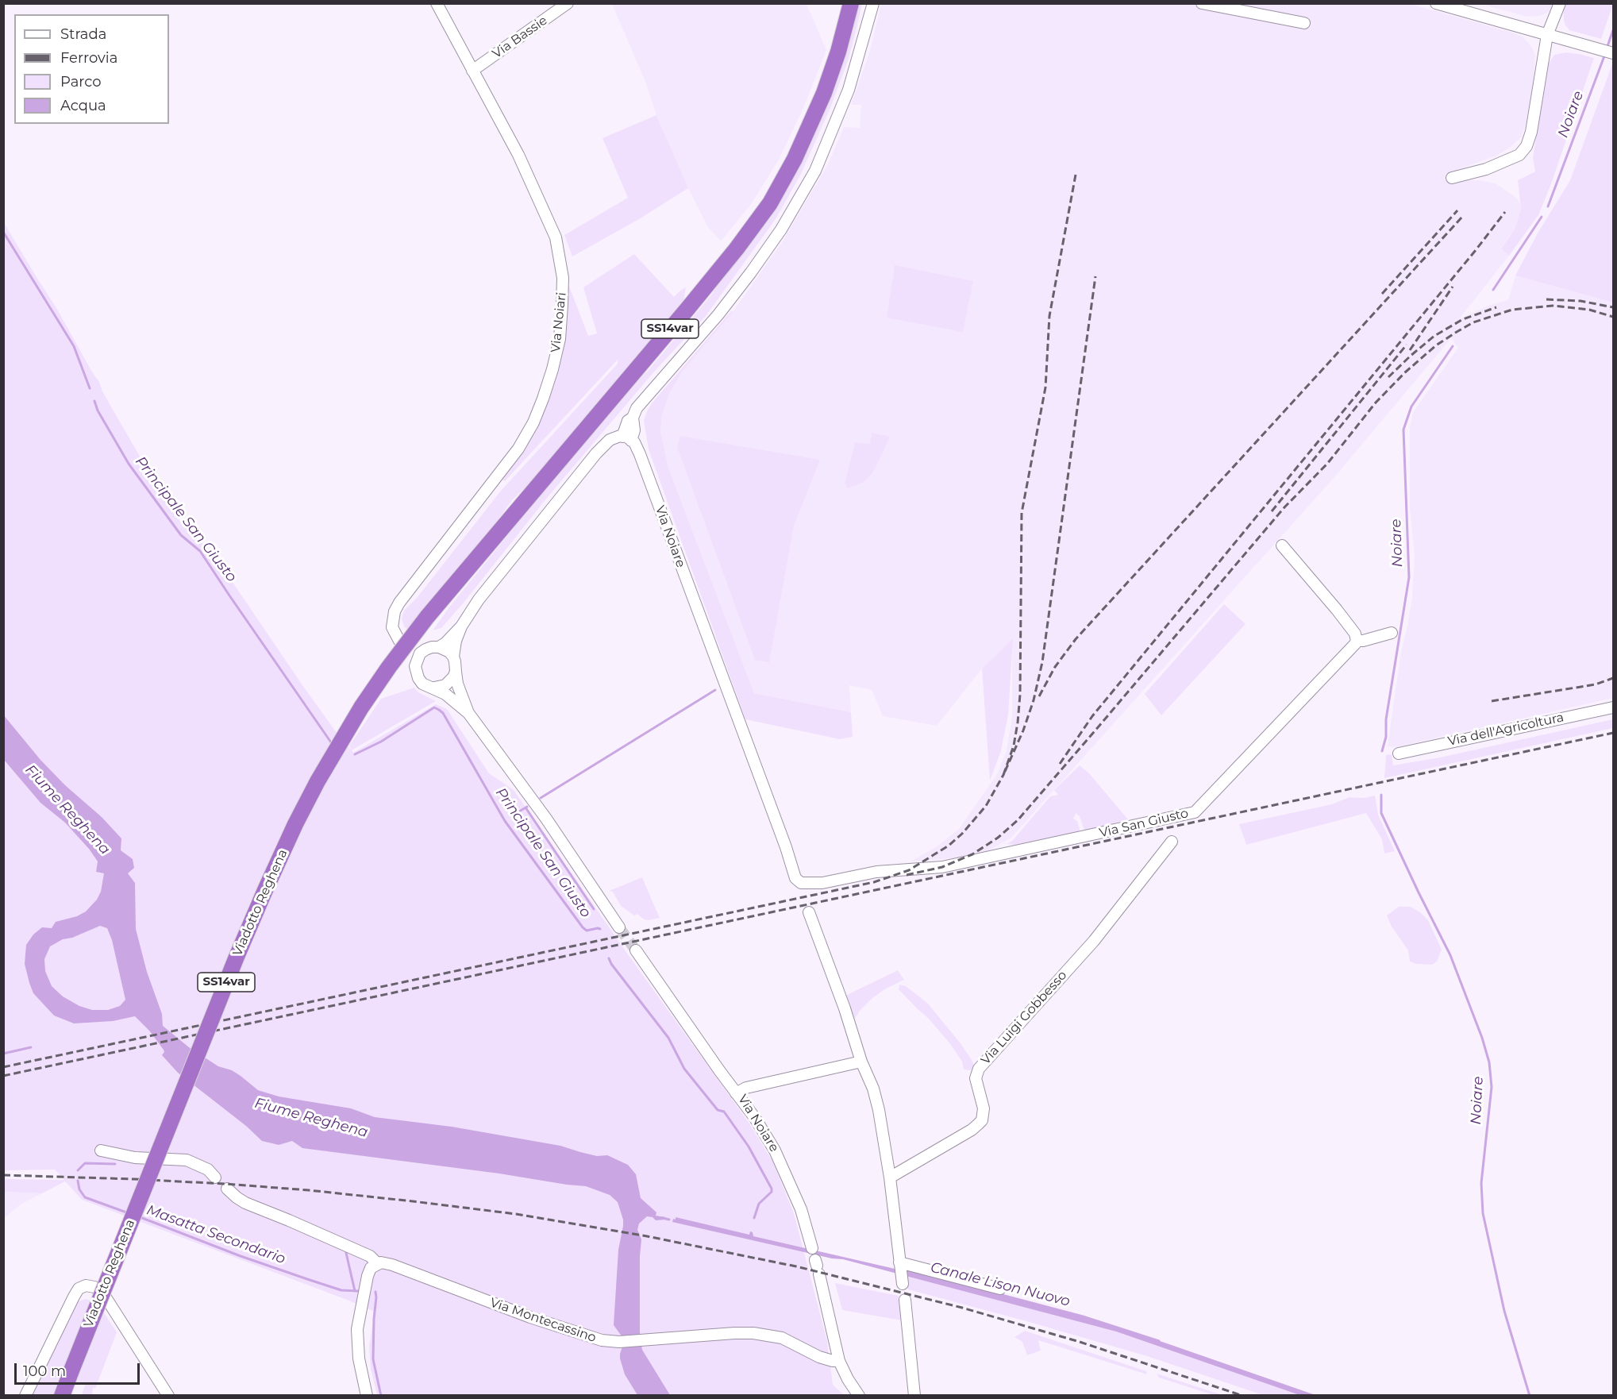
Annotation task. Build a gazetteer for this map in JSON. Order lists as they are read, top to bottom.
{
  "streets": {
    "highway": ["SS14var", "Viadotto Reghena"],
    "street": [
      "Via Bassie",
      "Via Noiari",
      "Via Noiare",
      "Via dell'Agricoltura",
      "Via San Giusto",
      "Via Luigi Gobbesso",
      "Via Montecassino"
    ]
  },
  "crossings": [
    ["Via Bassie", "Via Noiari"],
    ["Via Noiare", "Via San Giusto"]
  ],
  "water": [
    "Noiare",
    "Principale San Giusto",
    "Fiume Reghena",
    "Masatta Secondario",
    "Canale Lison Nuovo"
  ],
  "legend": [
    "Strada",
    "Ferrovia",
    "Parco",
    "Acqua"
  ],
  "scale_bar": "100 m"
}
